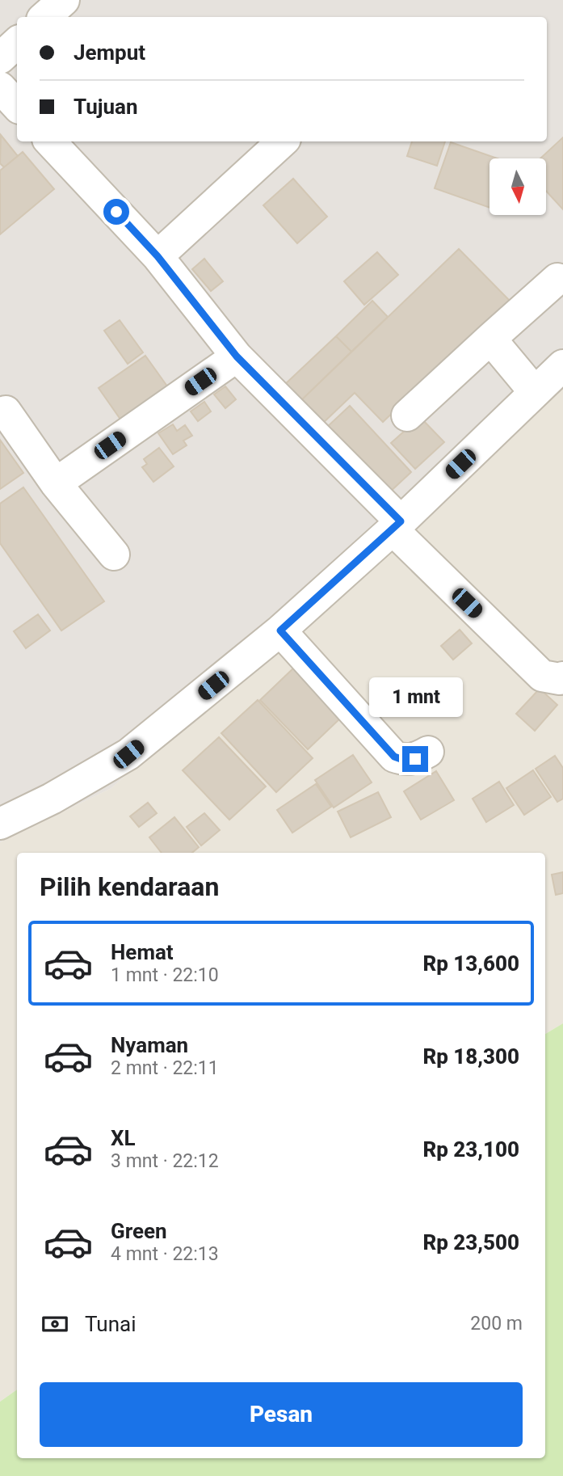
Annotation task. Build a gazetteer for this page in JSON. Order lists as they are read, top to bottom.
{
  "north": "bottom",
  "page": {
    "banner": ["Jemput", "Tujuan"],
    "bubble": "1 mnt",
    "heading": "Pilih kendaraan",
    "list": [
      {
        "name": "Hemat",
        "note": "1 mnt · 22:10",
        "value": "Rp 13,600"
      },
      {
        "name": "Nyaman",
        "note": "2 mnt · 22:11",
        "value": "Rp 18,300"
      },
      {
        "name": "XL",
        "note": "3 mnt · 22:12",
        "value": "Rp 23,100"
      },
      {
        "name": "Green",
        "note": "4 mnt · 22:13",
        "value": "Rp 23,500"
      }
    ],
    "pay": ["Tunai", "200 m"],
    "buttons": "Pesan"
  }
}
